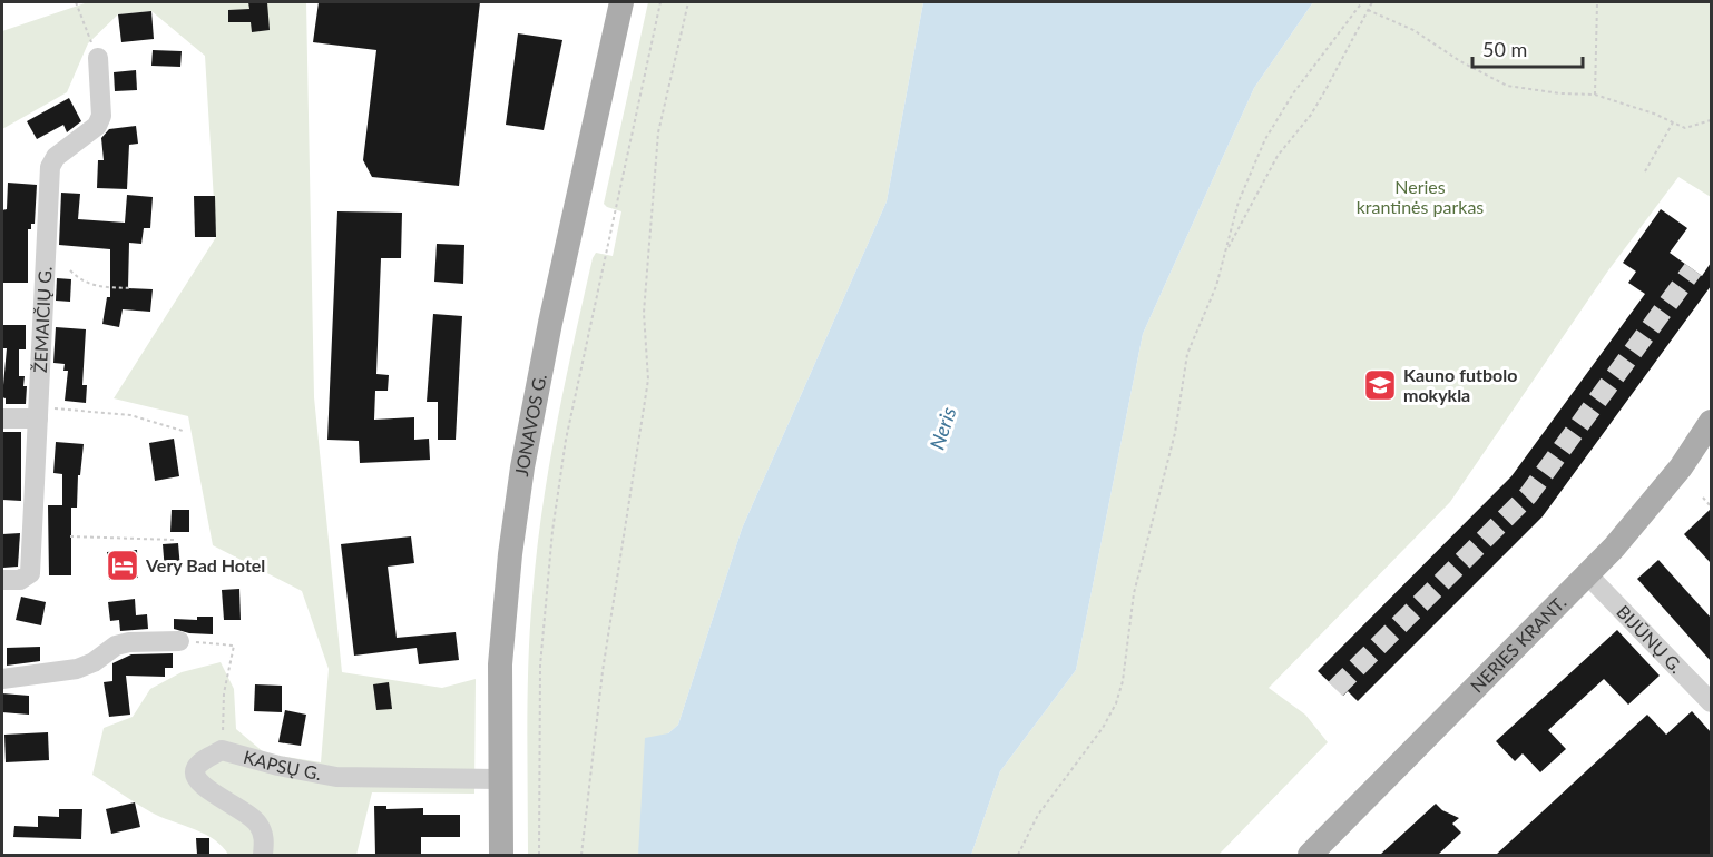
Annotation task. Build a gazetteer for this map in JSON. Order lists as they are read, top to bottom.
{
  "streets": {
    "main road": ["JONAVOS G.", "NERIES KRANT."],
    "street": ["ŽEMAIČIŲ G.", "BIJŪNŲ G.", "KAPSŲ G."]
  },
  "crossings": [
    ["JONAVOS G.", "KAPSŲ G."],
    ["BIJŪNŲ G.", "NERIES KRANT."]
  ],
  "water": ["Neris"],
  "parks": ["Neries krantinės parkas"],
  "places": {
    "school or university": ["Kauno futbolo mokykla"],
    "hotel": ["Very Bad Hotel"]
  },
  "scale_bar": "50 m"
}
